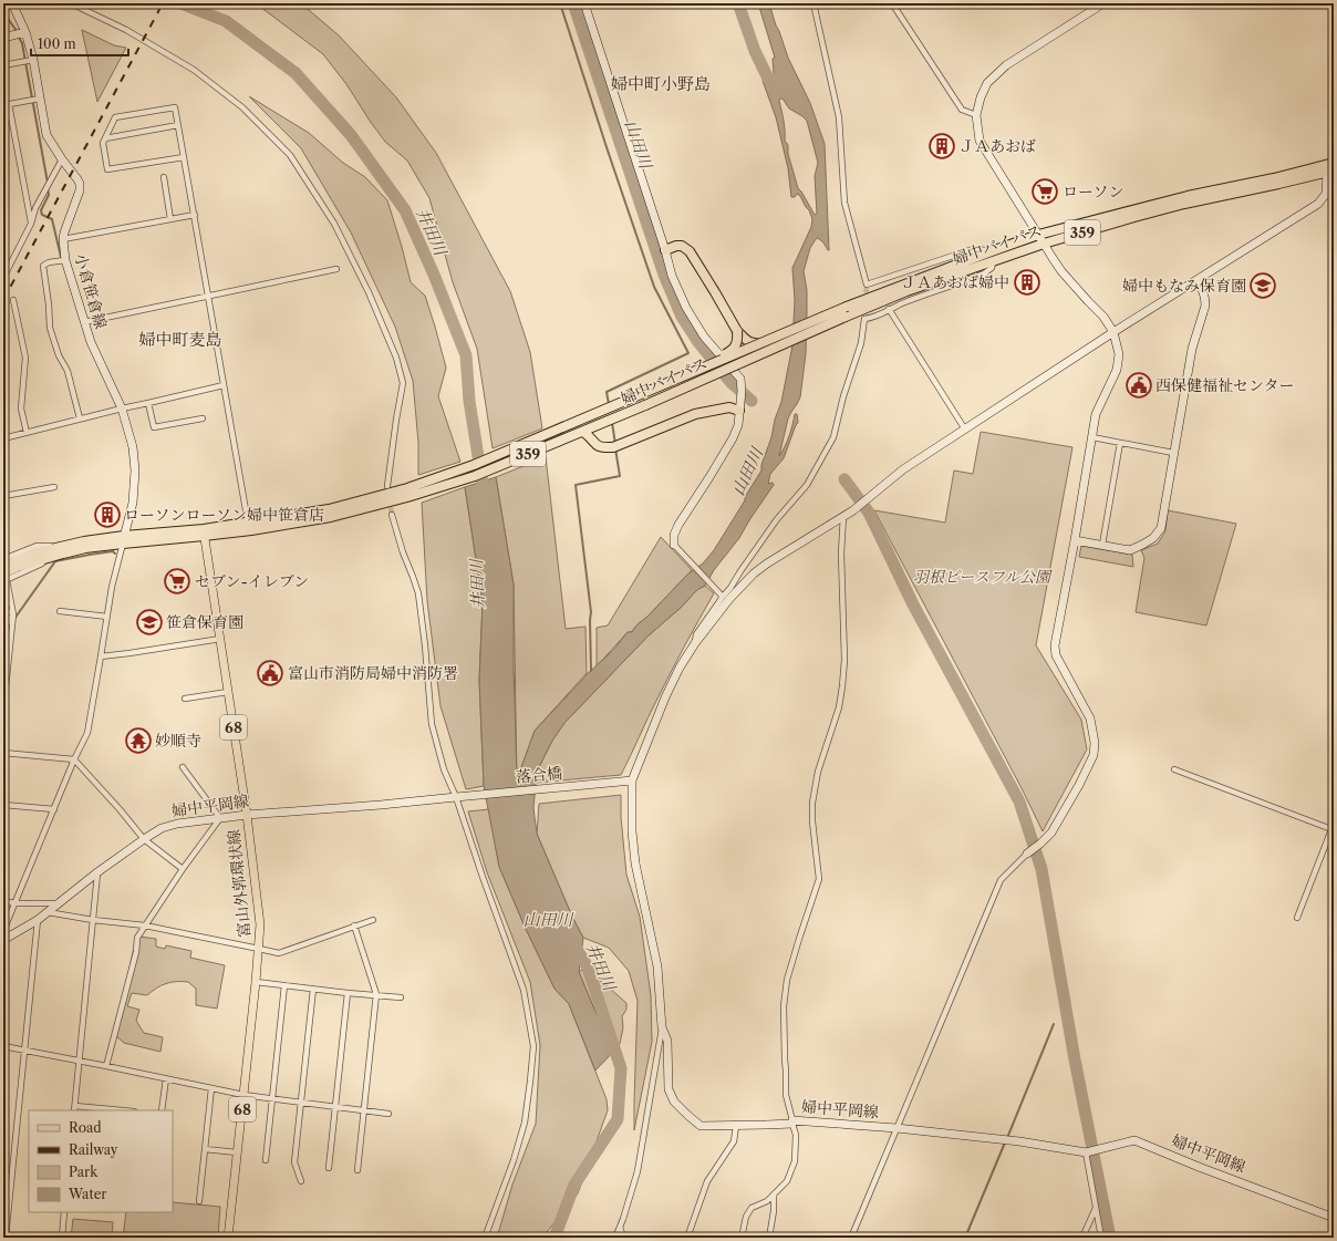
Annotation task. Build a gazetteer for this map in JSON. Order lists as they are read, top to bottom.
{
  "streets": {
    "highway": ["359", "婦中バイパス"],
    "main road": ["68", "富山外郭環状線"],
    "street": ["小倉笹倉線", "落合橋", "婦中平岡線"]
  },
  "crossings": [
    ["婦中バイパス", "小倉笹倉線"],
    ["婦中バイパス", "富山外郭環状線"],
    ["落合橋", "婦中平岡線"],
    ["婦中平岡線", "富山外郭環状線"]
  ],
  "districts": ["婦中町小野島", "婦中町麦島"],
  "water": ["山田川", "井田川"],
  "parks": ["羽根ピースフル公園"],
  "places": {
    "building": ["ＪＡあおば", "ＪＡあおば婦中", "ローソンローソン婦中笹倉店"],
    "supermarket": ["ローソン", "セブン-イレブン"],
    "school or university": ["婦中もなみ保育園", "笹倉保育園"],
    "public building": ["西保健福祉センター", "富山市消防局婦中消防署"],
    "temple": ["妙順寺"]
  },
  "legend": [
    "Road",
    "Railway",
    "Park",
    "Water"
  ],
  "scale_bar": "100 m"
}
